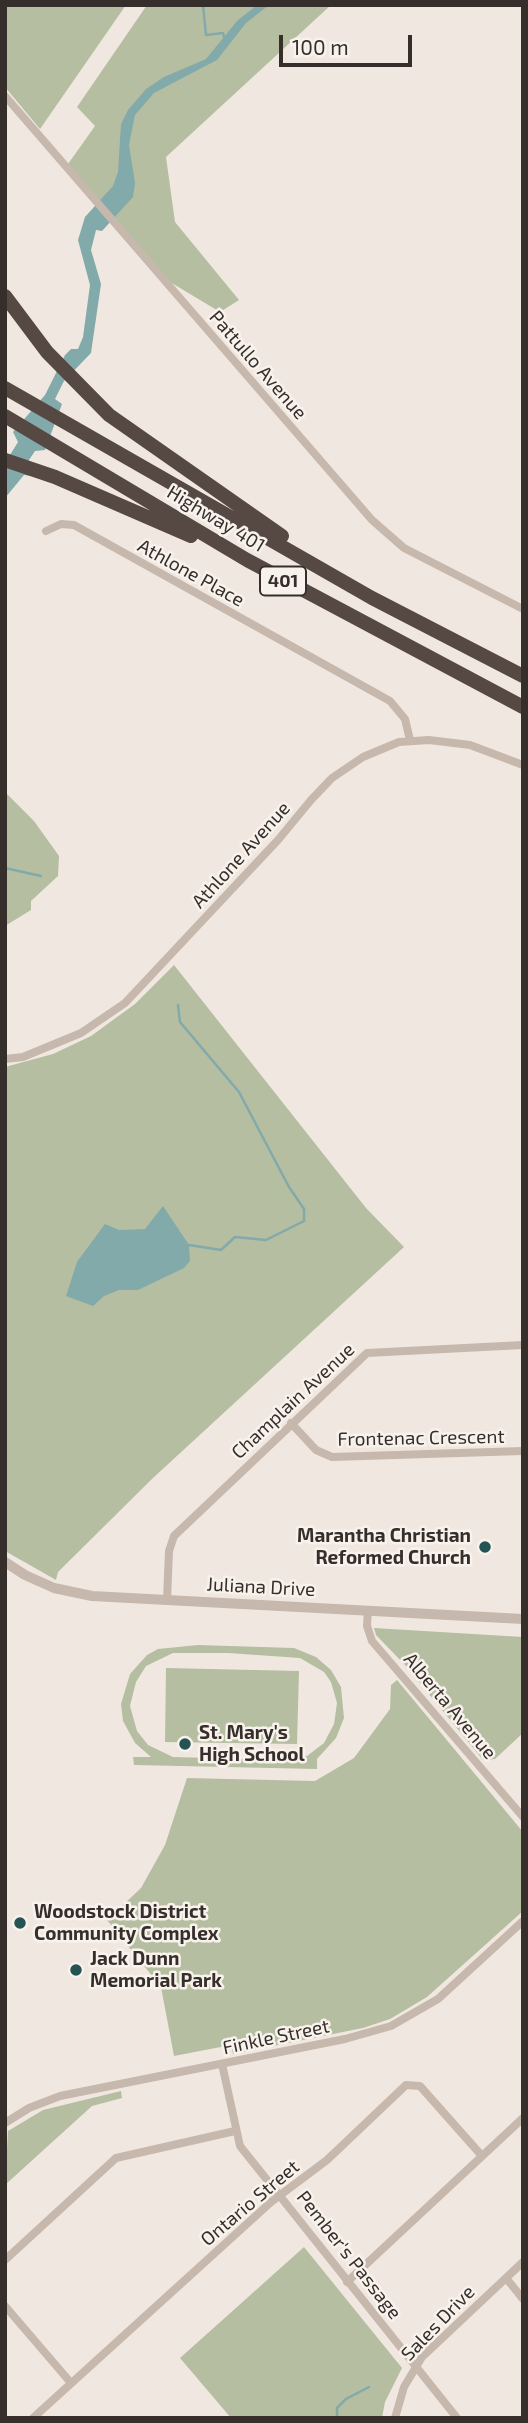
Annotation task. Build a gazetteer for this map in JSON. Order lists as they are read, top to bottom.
{
  "streets": {
    "highway": ["Highway 401", "401"],
    "street": [
      "Pattullo Avenue",
      "Athlone Place",
      "Athlone Avenue",
      "Champlain Avenue",
      "Frontenac Crescent",
      "Juliana Drive",
      "Alberta Avenue",
      "Finkle Street",
      "Ontario Street",
      "Pember's Passage",
      "Sales Drive"
    ]
  },
  "crossings": [
    ["Athlone Place", "Athlone Avenue"],
    ["Champlain Avenue", "Frontenac Crescent"],
    ["Champlain Avenue", "Juliana Drive"],
    ["Juliana Drive", "Alberta Avenue"],
    ["Finkle Street", "Pember's Passage"],
    ["Ontario Street", "Pember's Passage"],
    ["Pember's Passage", "Sales Drive"]
  ],
  "places": [
    "Marantha Christian Reformed Church",
    "St. Mary's High School",
    "Woodstock District Community Complex",
    "Jack Dunn Memorial Park"
  ],
  "scale_bar": "100 m"
}
